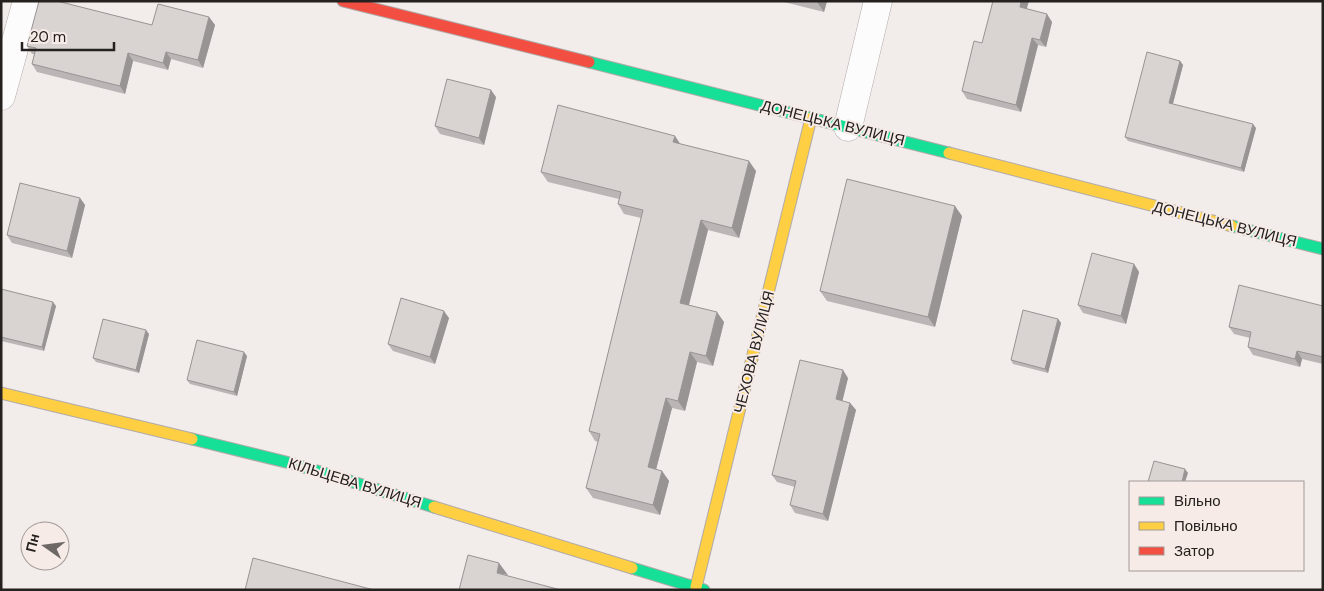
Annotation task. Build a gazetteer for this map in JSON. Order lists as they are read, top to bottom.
{
  "streets": {
    "street": ["ДОНЕЦЬКА ВУЛИЦЯ", "ЧЕХОВА ВУЛИЦЯ", "КІЛЬЦЕВА ВУЛИЦЯ"]
  },
  "crossings": [
    ["ДОНЕЦЬКА ВУЛИЦЯ", "ЧЕХОВА ВУЛИЦЯ"],
    ["ЧЕХОВА ВУЛИЦЯ", "КІЛЬЦЕВА ВУЛИЦЯ"]
  ],
  "legend": ["Вільно", "Повільно", "Затор"],
  "scale_bar": "20 m",
  "north": "left"
}
